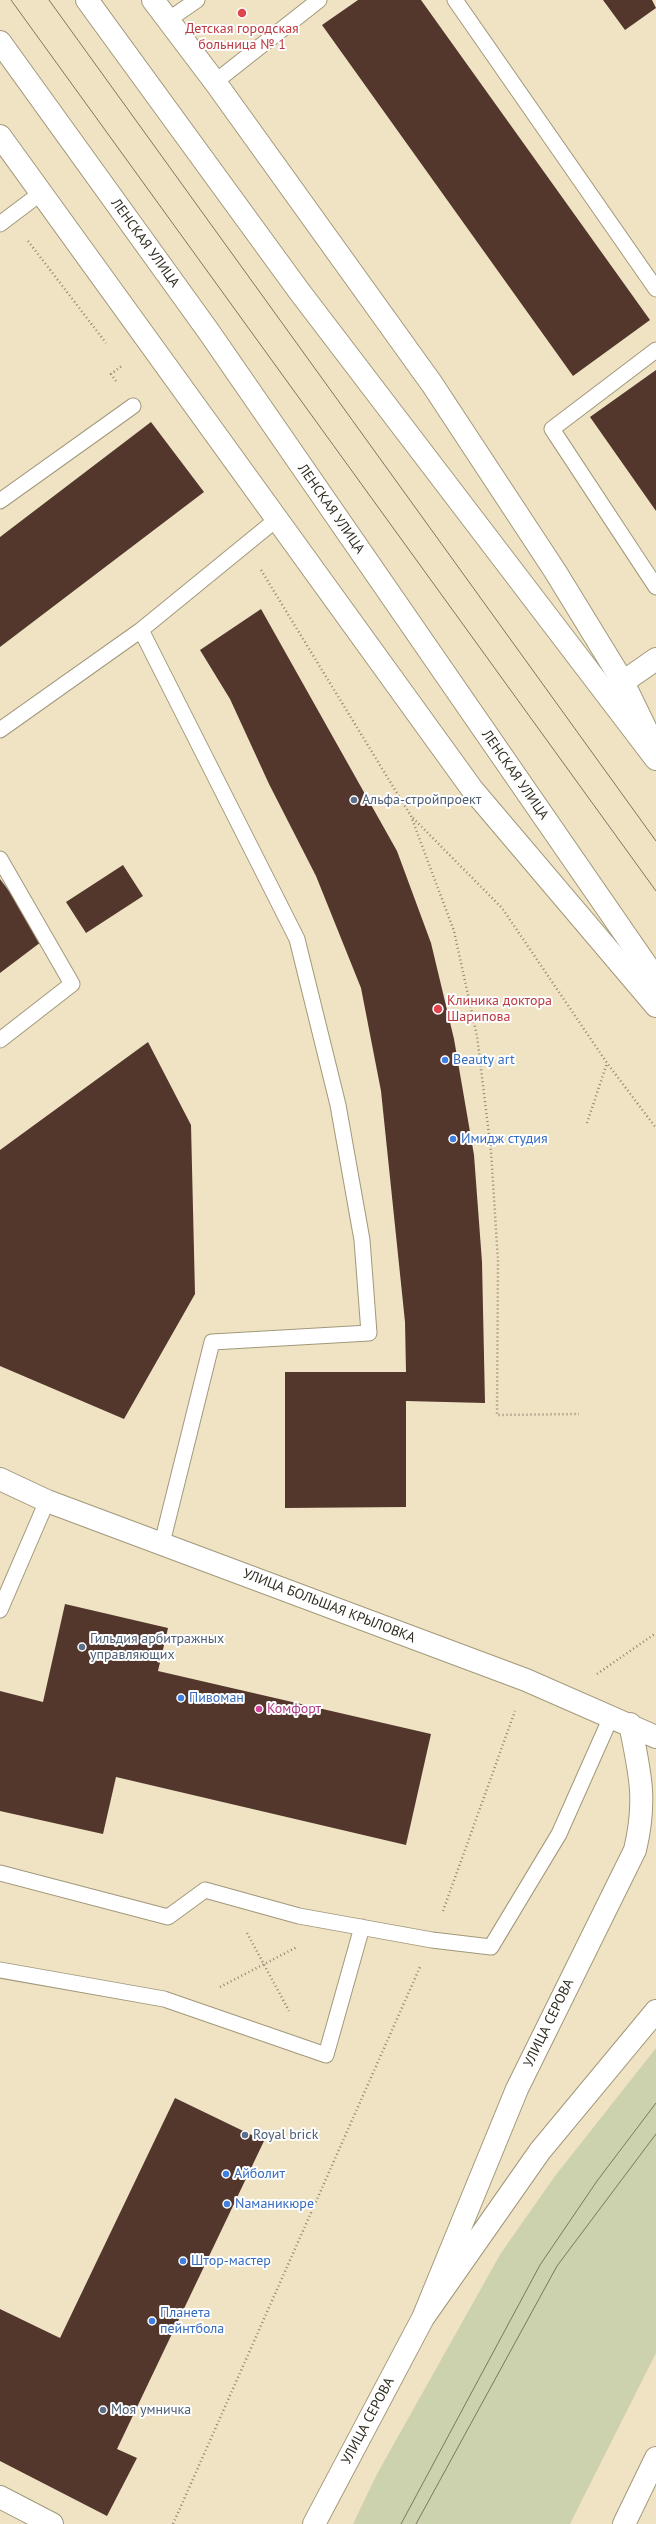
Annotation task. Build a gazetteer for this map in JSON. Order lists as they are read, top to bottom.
{
  "streets": {
    "main road": ["ЛЕНСКАЯ УЛИЦА", "УЛИЦА БОЛЬШАЯ КРЫЛОВКА", "УЛИЦА СЕРОВА"]
  },
  "crossings": [
    ["УЛИЦА БОЛЬШАЯ КРЫЛОВКА", "УЛИЦА СЕРОВА"]
  ],
  "places": [
    "Детская городская больница № 1",
    "Альфа-стройпроект",
    "Клиника доктора Шарипова",
    "Beauty art",
    "Имидж студия",
    "Гильдия арбитражных управляющих",
    "Пивоман",
    "Комфорт",
    "Royal brick",
    "Айболит",
    "Naманикюре",
    "Штор-мастер",
    "Планета пейнтбола",
    "Моя умничка"
  ]
}
